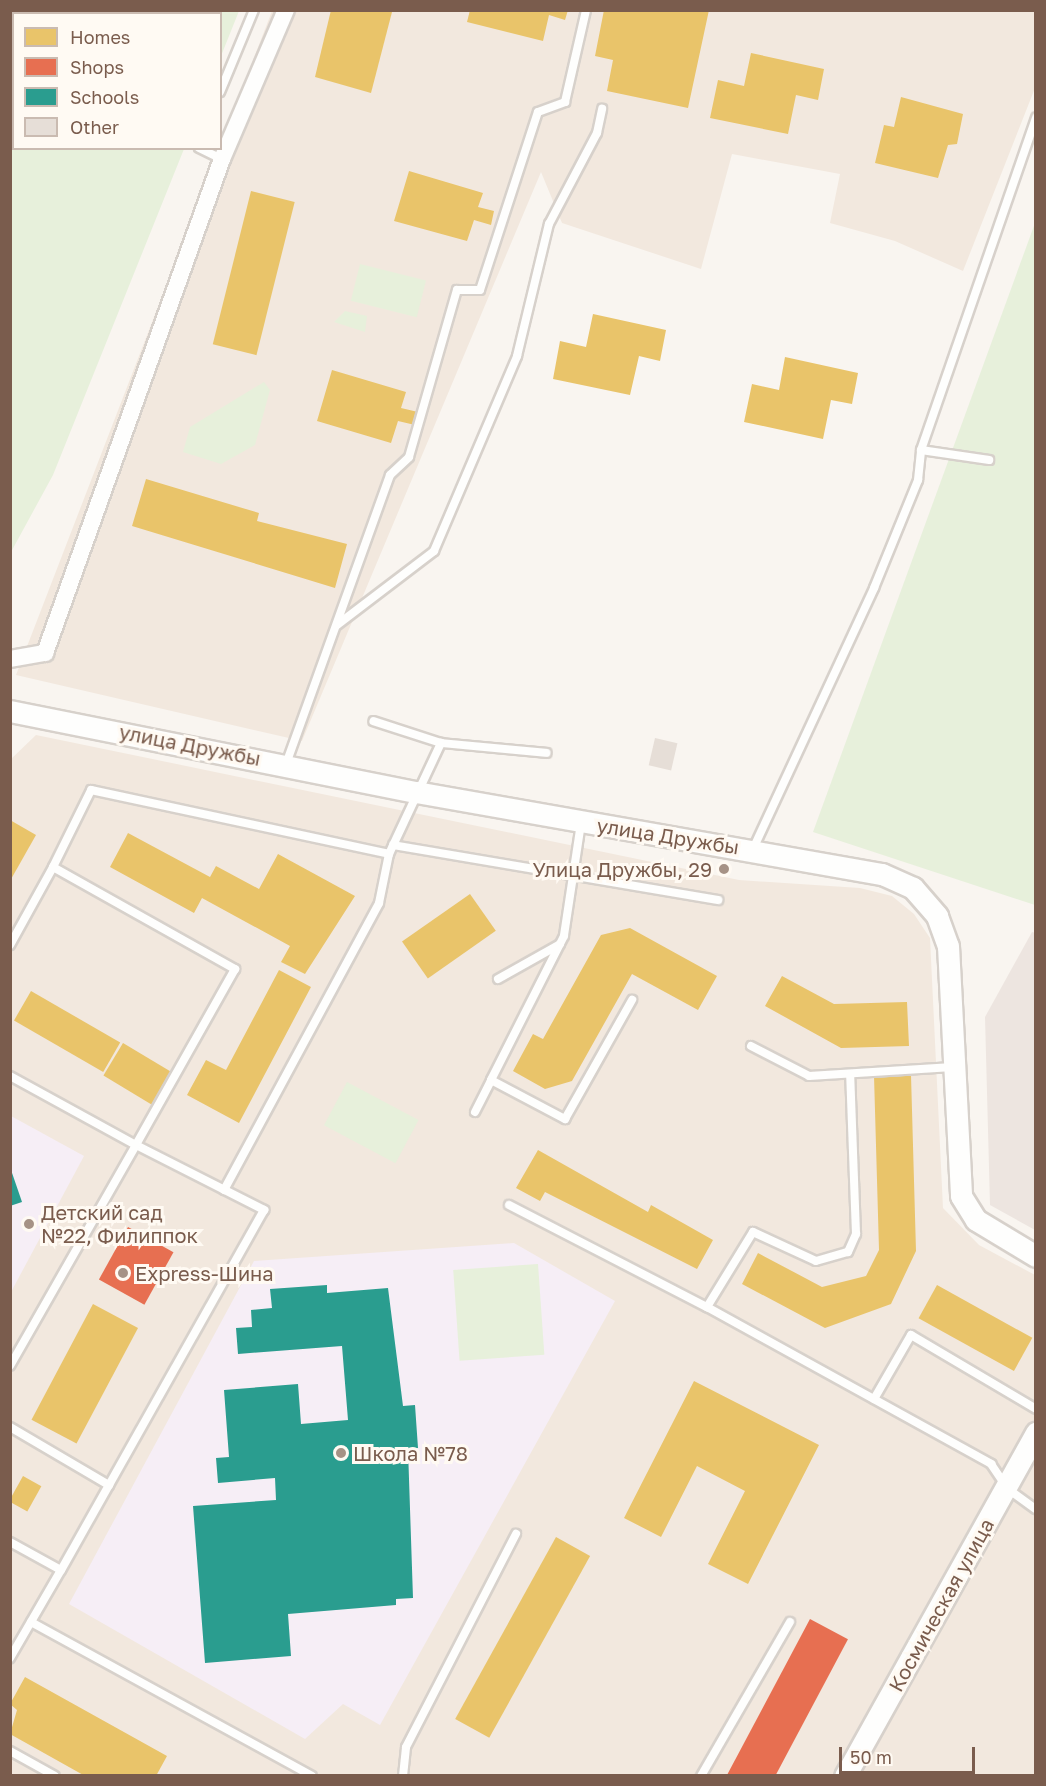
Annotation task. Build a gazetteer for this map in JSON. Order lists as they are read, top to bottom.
{
  "streets": {
    "street": ["улица Дружбы", "Космическая улица"]
  },
  "places": [
    "Улица Дружбы, 29",
    "Детский сад №22, Филиппок",
    "Express-Шина",
    "Школа №78"
  ],
  "legend": [
    "Homes",
    "Shops",
    "Schools",
    "Other"
  ],
  "scale_bar": "50 m"
}
